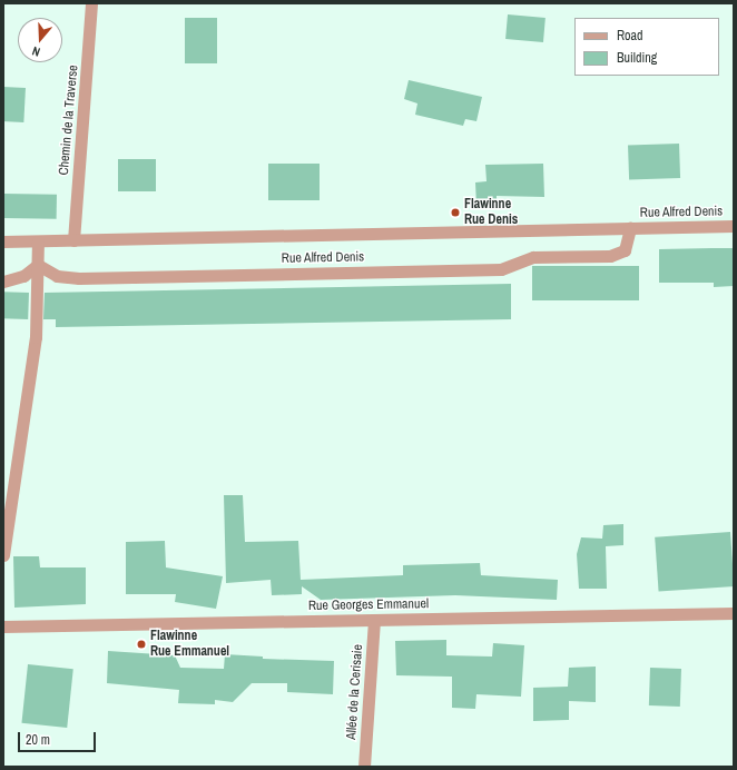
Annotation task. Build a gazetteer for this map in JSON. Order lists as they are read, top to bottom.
{
  "streets": {
    "street": [
      "Chemin de la Traverse",
      "Rue Alfred Denis",
      "Rue Georges Emmanuel",
      "Allée de la Cerisaie"
    ]
  },
  "crossings": [
    ["Chemin de la Traverse", "Rue Alfred Denis"],
    ["Rue Georges Emmanuel", "Allée de la Cerisaie"]
  ],
  "places": ["Flawinne Rue Denis", "Flawinne Rue Emmanuel"],
  "legend": ["Road", "Building"],
  "scale_bar": "20 m",
  "north": "bottom"
}
